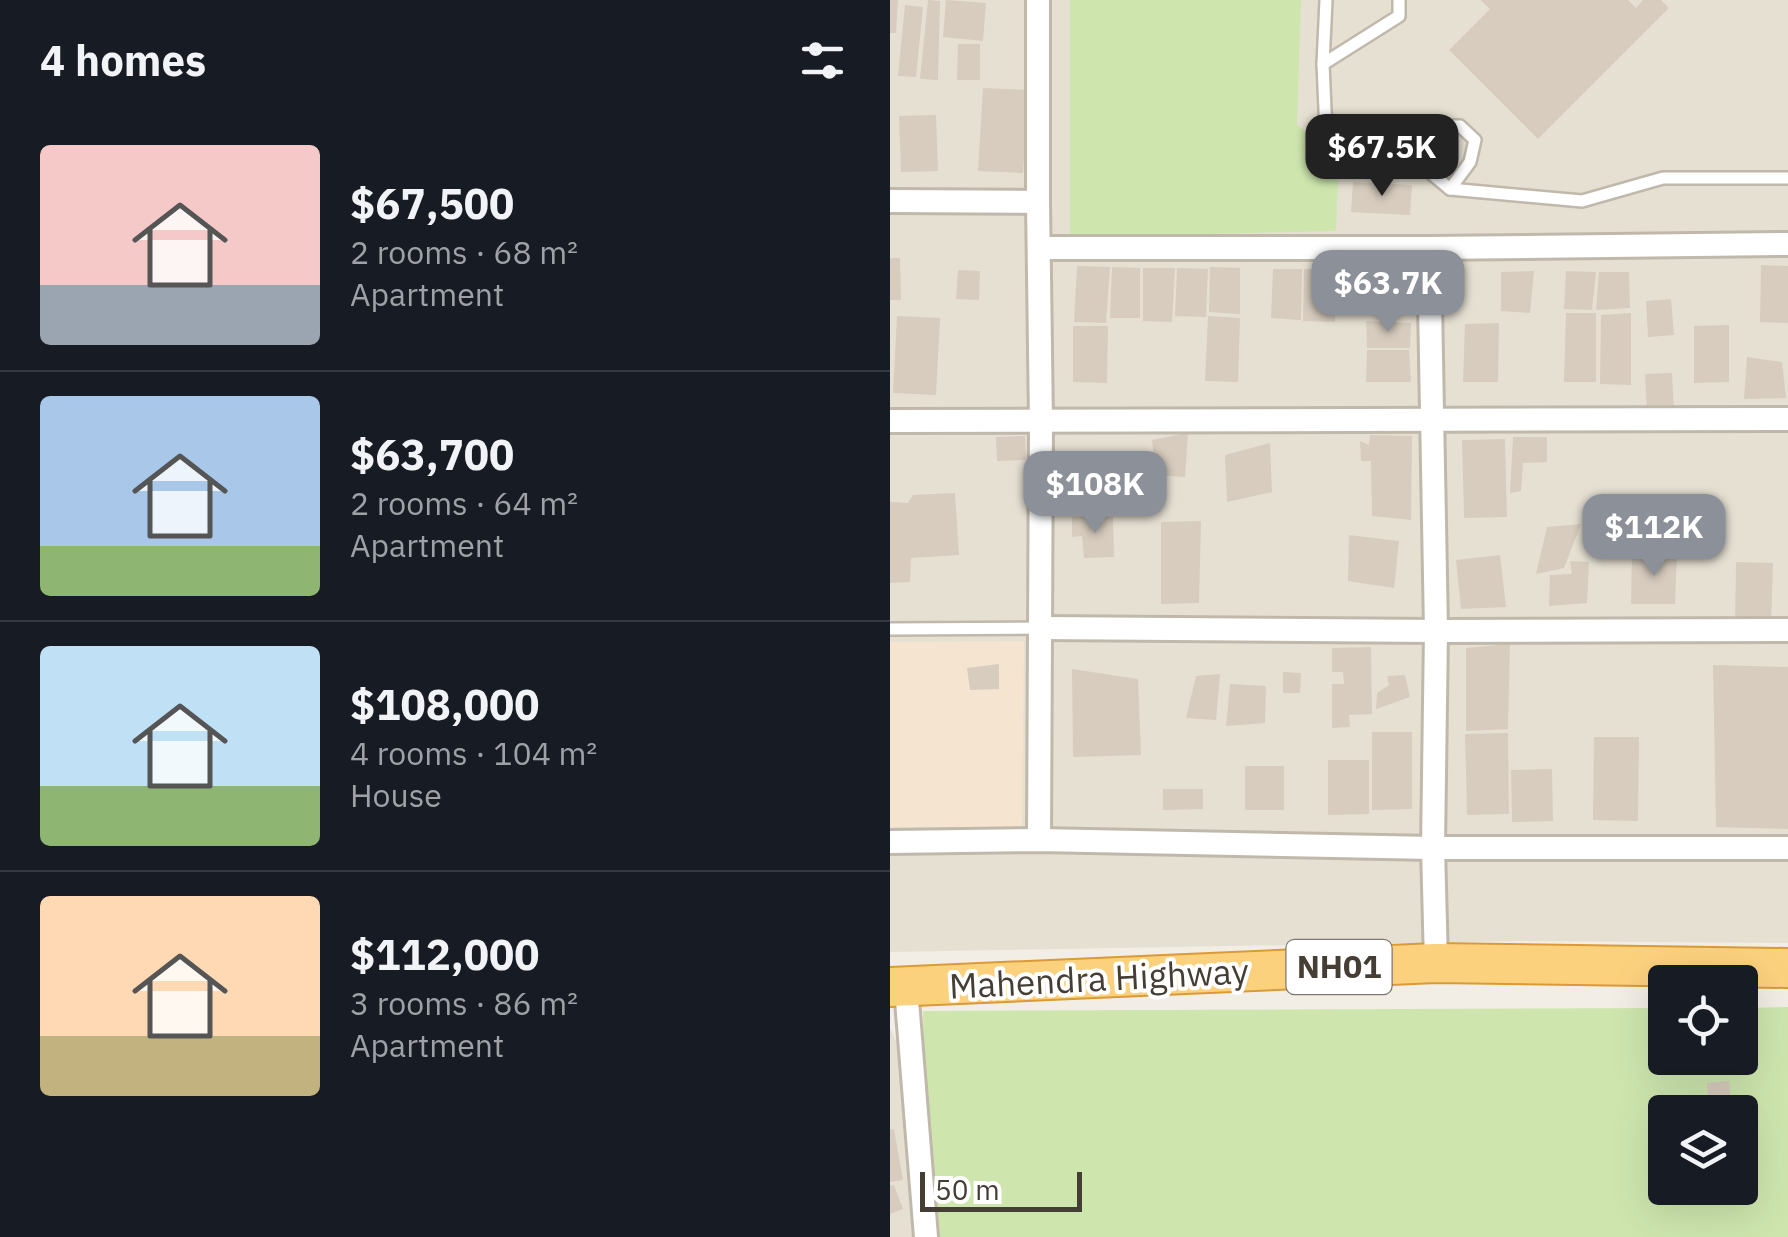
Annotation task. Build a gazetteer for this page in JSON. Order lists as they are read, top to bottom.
{
  "streets": {
    "highway": ["NH01", "Mahendra Highway"]
  },
  "scale_bar": "50 m",
  "page": {
    "heading": "4 homes",
    "price": [
      "$67.5K",
      "$63.7K",
      "$108K",
      "$112K"
    ],
    "list": [
      {
        "name": "$67,500",
        "note": "2 rooms · 68 m² · Apartment"
      },
      {
        "name": "$63,700",
        "note": "2 rooms · 64 m² · Apartment"
      },
      {
        "name": "$108,000",
        "note": "4 rooms · 104 m² · House"
      },
      {
        "name": "$112,000",
        "note": "3 rooms · 86 m² · Apartment"
      }
    ],
    "scale": "50 m"
  }
}
